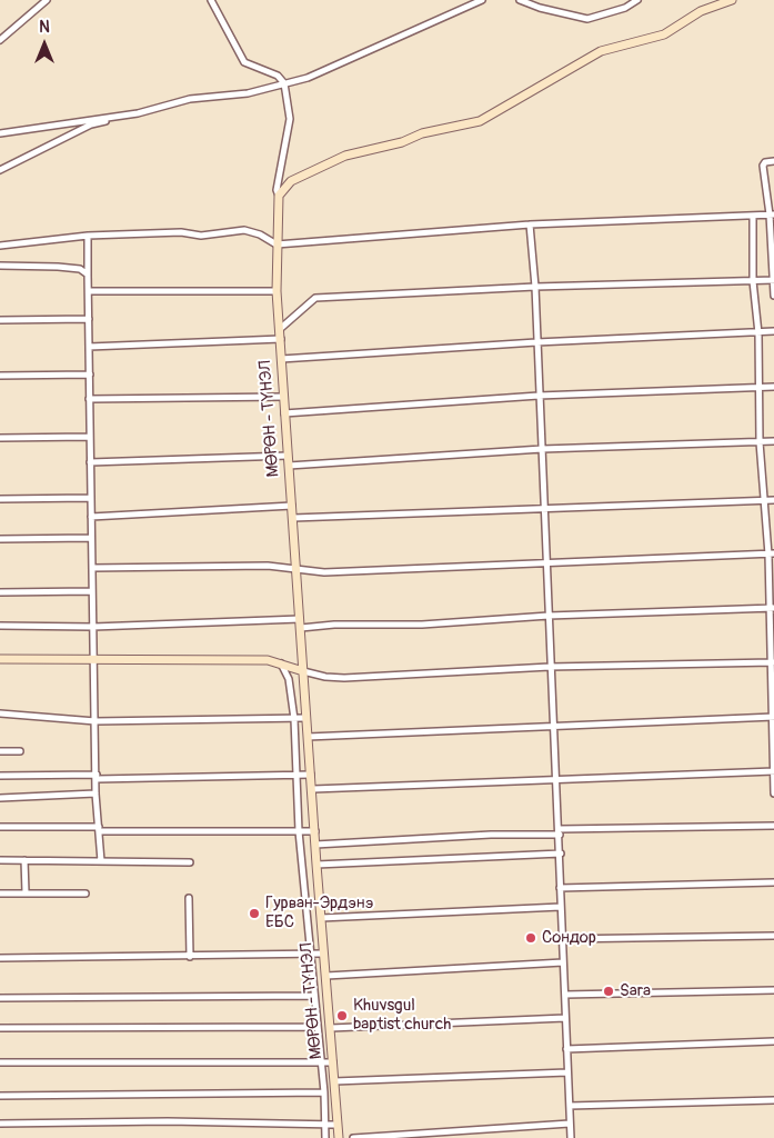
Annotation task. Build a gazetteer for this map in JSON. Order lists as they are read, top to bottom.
{
  "streets": {
    "street": ["МӨРӨН - ТҮНЭЛ"]
  },
  "places": [
    "Гурван-Эрдэнэ ЕБС",
    "Сондор",
    "Sara",
    "Khuvsgul baptist church"
  ],
  "north": "top"
}
